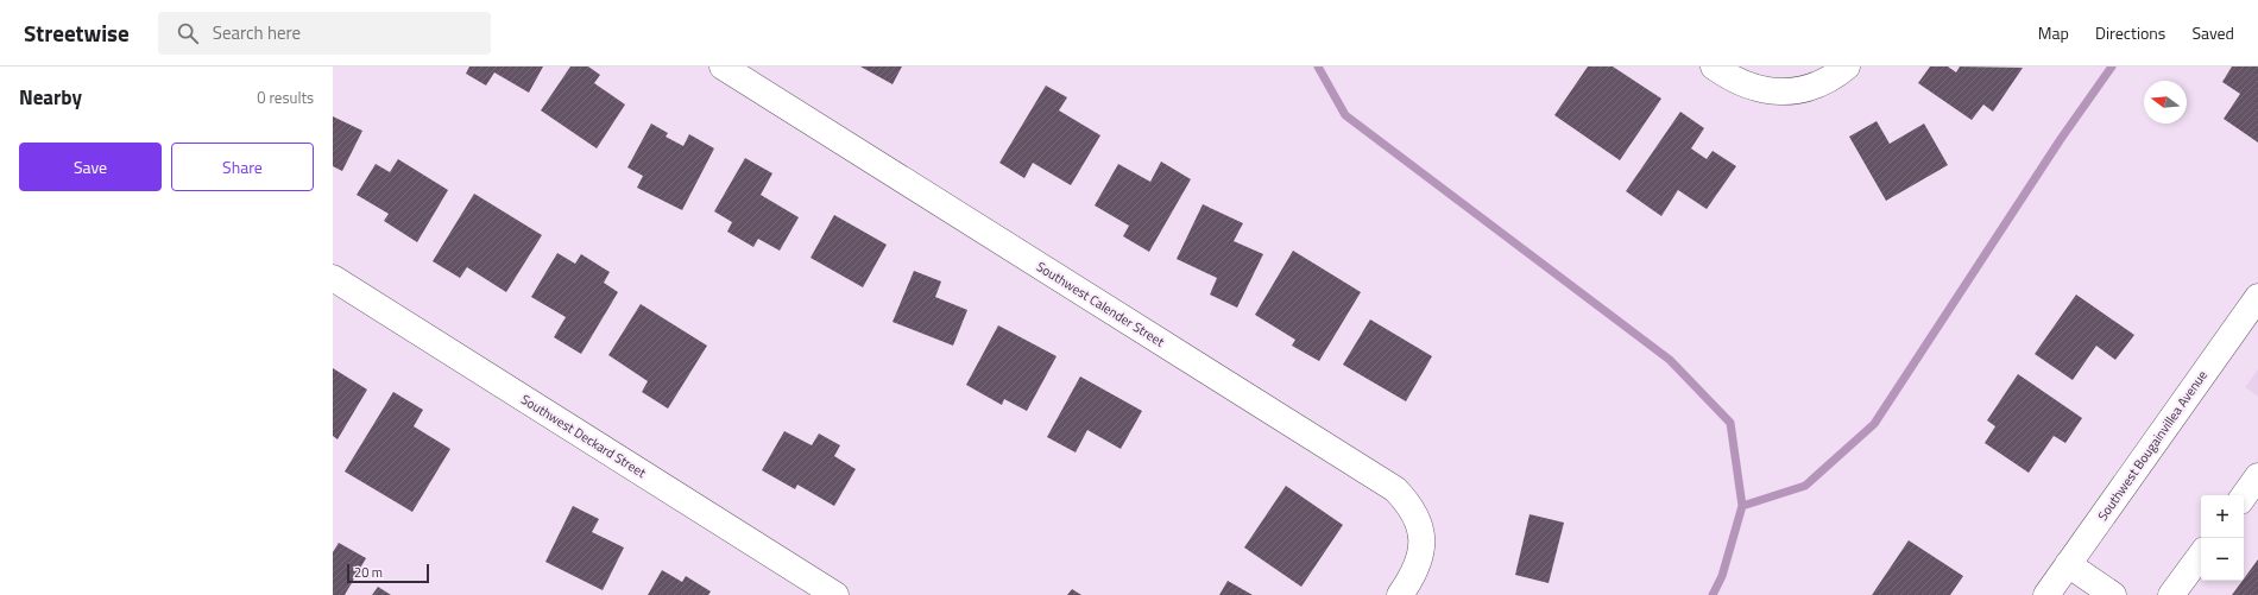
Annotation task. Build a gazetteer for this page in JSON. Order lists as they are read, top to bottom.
{
  "streets": {
    "street": ["Southwest Calender Street", "Southwest Deckard Street", "Southwest Bougainvillea Avenue"]
  },
  "scale_bar": "20 m",
  "north": "left",
  "page": {
    "header": "Streetwise",
    "search": "Search here",
    "nav": ["Map", "Directions", "Saved"],
    "heading": ["Nearby", "0 results"],
    "buttons": ["Save", "Share"],
    "map_buttons": ["+", "−"],
    "scale": "20 m"
  }
}
